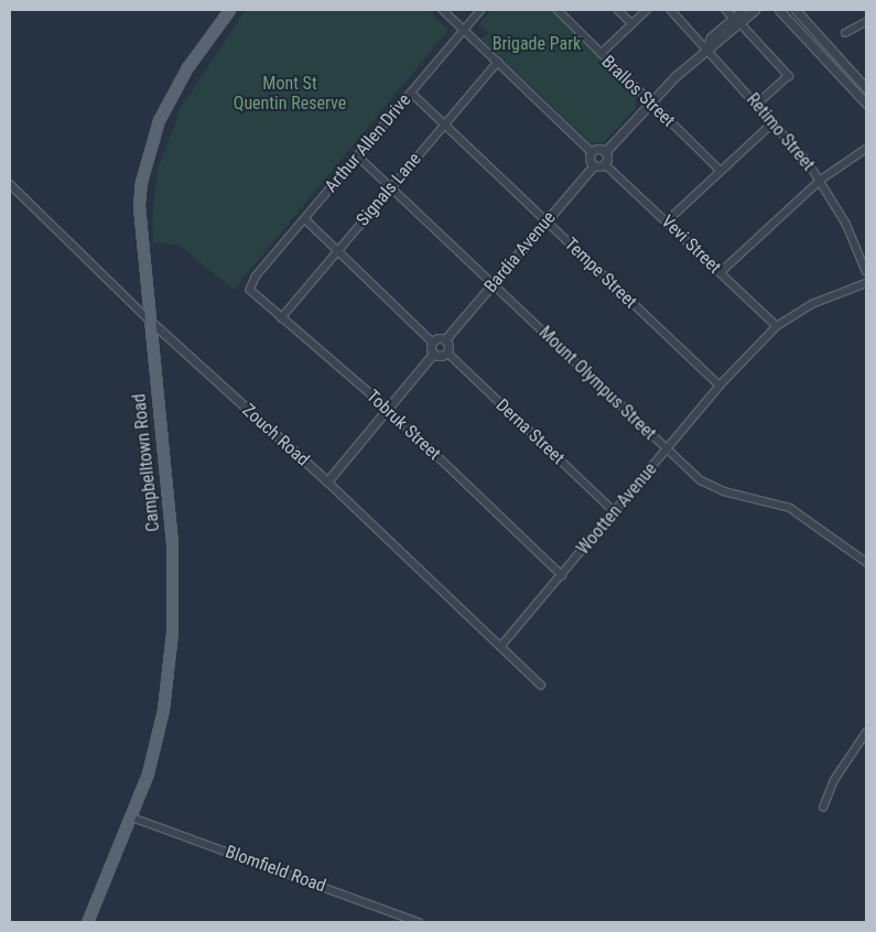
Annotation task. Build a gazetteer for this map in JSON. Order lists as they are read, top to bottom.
{
  "streets": {
    "main road": ["Campbelltown Road"],
    "street": [
      "Brallos Street",
      "Retimo Street",
      "Arthur Allen Drive",
      "Signals Lane",
      "Vevi Street",
      "Bardia Avenue",
      "Tempe Street",
      "Mount Olympus Street",
      "Tobruk Street",
      "Derna Street",
      "Zouch Road",
      "Wootten Avenue",
      "Blomfield Road"
    ]
  },
  "crossings": [
    ["Arthur Allen Drive", "Tempe Street"],
    ["Arthur Allen Drive", "Mount Olympus Street"],
    ["Arthur Allen Drive", "Tobruk Street"],
    ["Signals Lane", "Tempe Street"],
    ["Signals Lane", "Mount Olympus Street"],
    ["Signals Lane", "Tobruk Street"],
    ["Vevi Street", "Wootten Avenue"],
    ["Bardia Avenue", "Tempe Street"],
    ["Bardia Avenue", "Mount Olympus Street"],
    ["Bardia Avenue", "Derna Street"],
    ["Tempe Street", "Wootten Avenue"],
    ["Mount Olympus Street", "Wootten Avenue"],
    ["Tobruk Street", "Wootten Avenue"],
    ["Derna Street", "Wootten Avenue"],
    ["Zouch Road", "Campbelltown Road"],
    ["Zouch Road", "Wootten Avenue"],
    ["Campbelltown Road", "Blomfield Road"]
  ],
  "parks": ["Brigade Park", "Mont St Quentin Reserve"]
}
